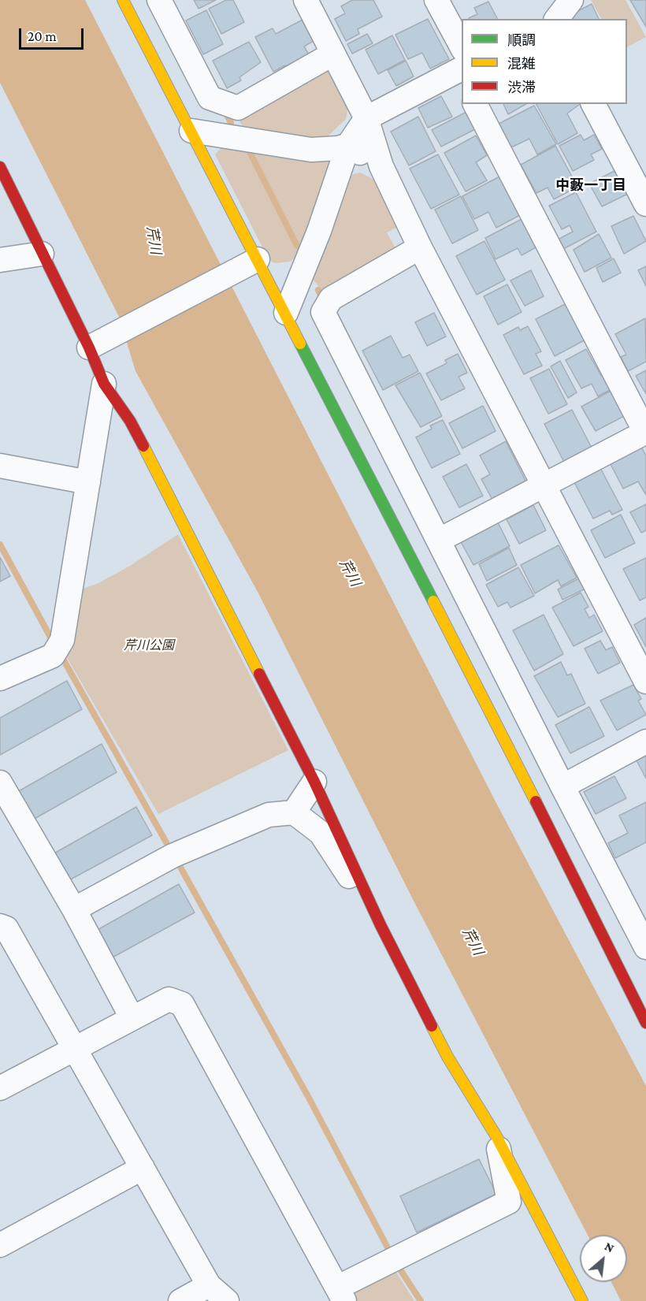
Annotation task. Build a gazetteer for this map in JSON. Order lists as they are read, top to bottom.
{
  "districts": ["中藪一丁目"],
  "water": ["芹川"],
  "parks": ["芹川公園"],
  "legend": ["順調", "混雑", "渋滞"],
  "scale_bar": "20 m",
  "north": "top right"
}
